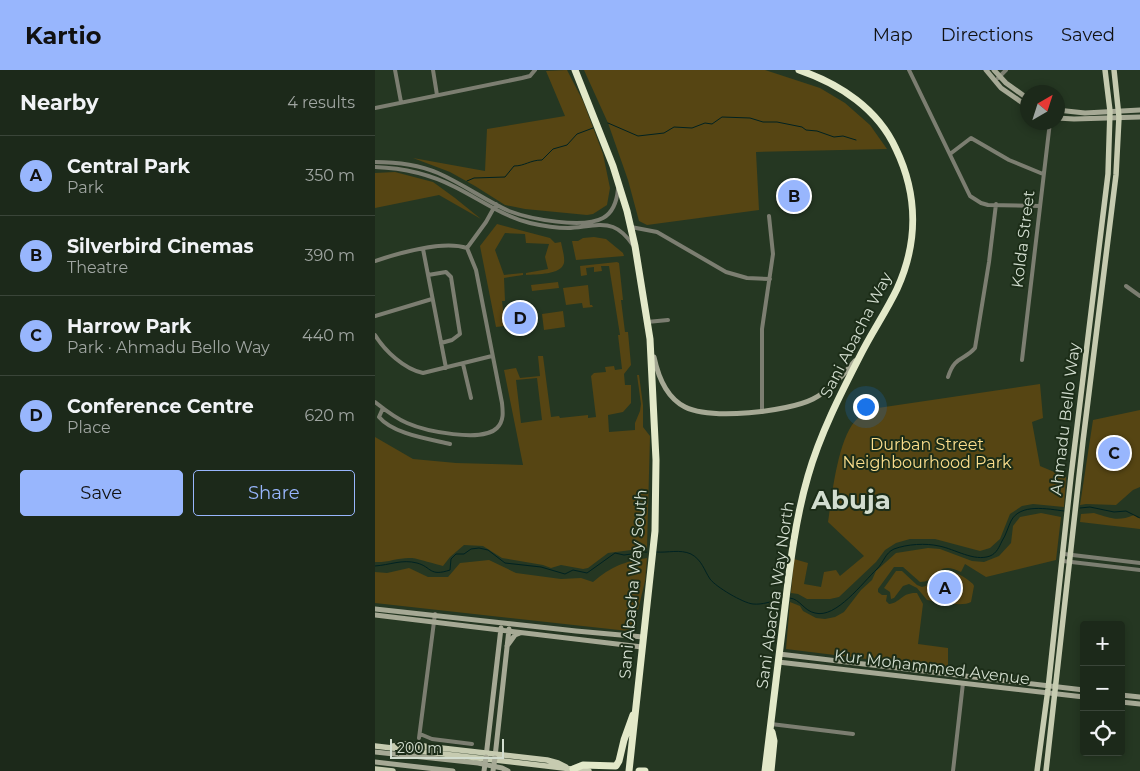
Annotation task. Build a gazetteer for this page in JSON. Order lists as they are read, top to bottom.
{
  "streets": {
    "highway": ["Sani Abacha Way", "Sani Abacha Way South", "Sani Abacha Way North"],
    "main road": ["Ahmadu Bello Way", "Kur Mohammed Avenue"],
    "street": ["Kolda Street"]
  },
  "crossings": [
    ["Sani Abacha Way", "Sani Abacha Way North"],
    ["Ahmadu Bello Way", "Kur Mohammed Avenue"],
    ["Sani Abacha Way North", "Kur Mohammed Avenue"]
  ],
  "districts": ["Abuja"],
  "parks": ["Durban Street Neighbourhood Park"],
  "scale_bar": "200 m",
  "north": "top right",
  "page": {
    "header": "Kartio",
    "nav": ["Map", "Directions", "Saved"],
    "heading": ["Nearby", "4 results"],
    "list": [
      {
        "mark": "A",
        "name": "Central Park",
        "note": "Park",
        "value": "350 m"
      },
      {
        "mark": "B",
        "name": "Silverbird Cinemas",
        "note": "Theatre",
        "value": "390 m"
      },
      {
        "mark": "C",
        "name": "Harrow Park",
        "note": "Park · Ahmadu Bello Way",
        "value": "440 m"
      },
      {
        "mark": "D",
        "name": "Conference Centre",
        "note": "Place",
        "value": "620 m"
      }
    ],
    "pins": [
      "B",
      "D",
      "C",
      "A"
    ],
    "buttons": ["Save", "Share"],
    "map_buttons": ["+", "−"],
    "scale": "200 m"
  }
}
